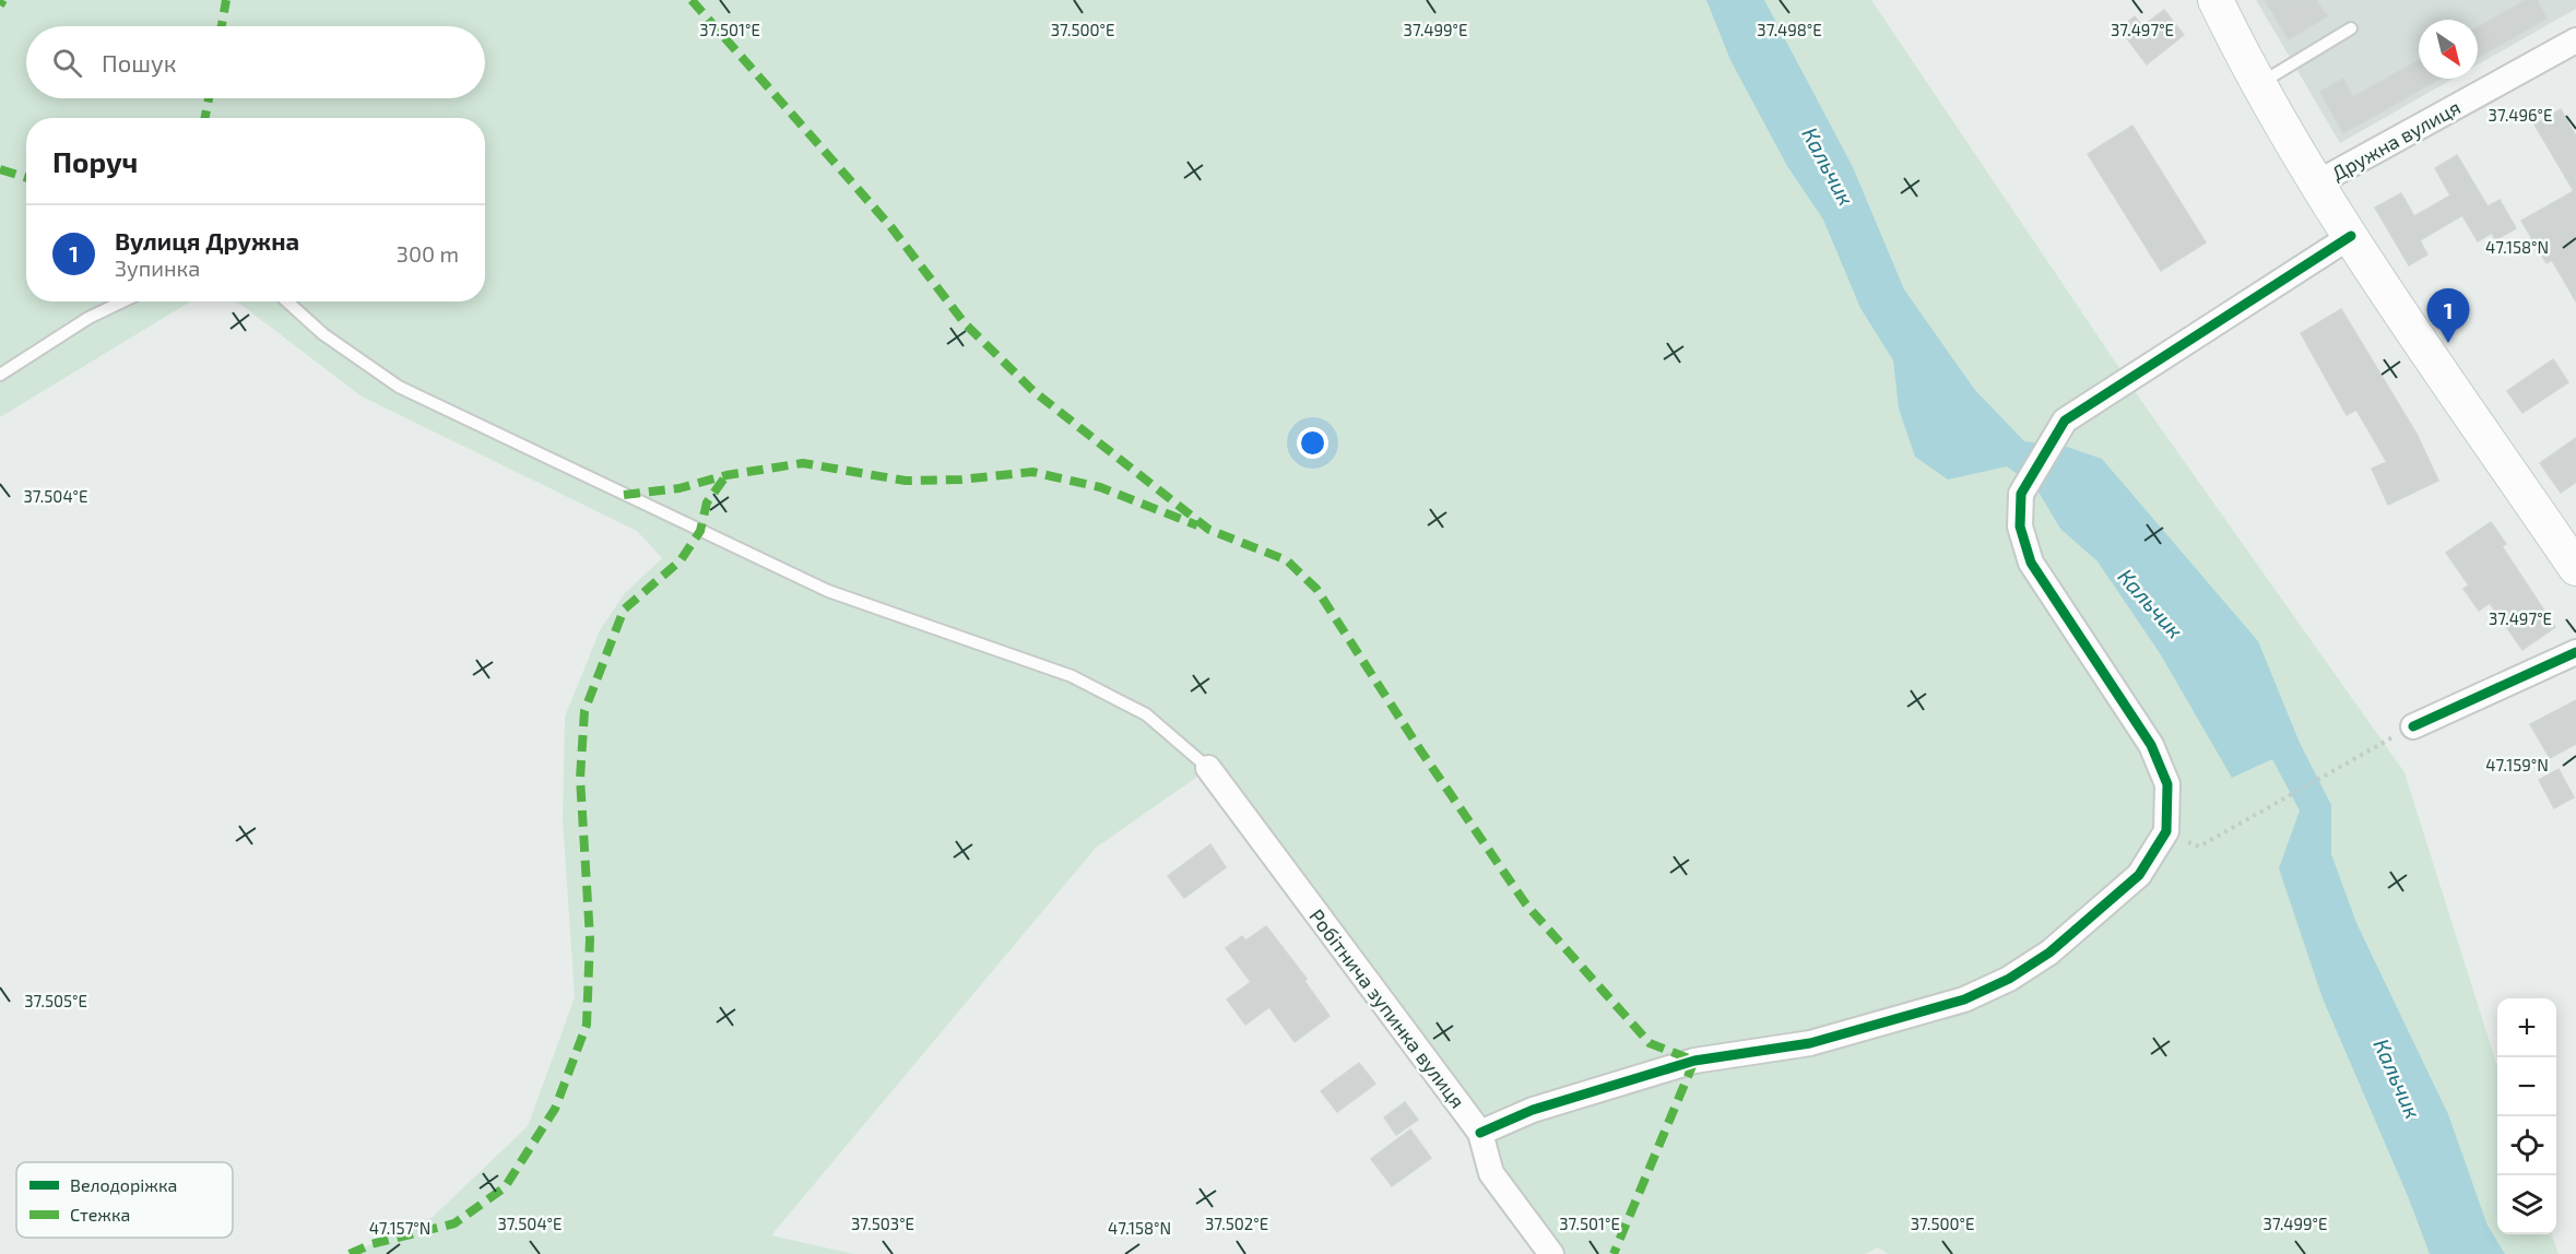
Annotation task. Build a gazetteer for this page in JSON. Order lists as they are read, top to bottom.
{
  "streets": {
    "street": ["Дружна вулиця", "Робітнича зупинка вулиця"]
  },
  "water": ["Кальчик"],
  "legend": ["Велодоріжка", "Стежка"],
  "north": "bottom right",
  "page": {
    "search": "Пошук",
    "heading": "Поруч",
    "list": [
      {
        "mark": "1",
        "name": "Вулиця Дружна",
        "note": "Зупинка",
        "value": "300 m"
      }
    ],
    "pins": "1",
    "map_buttons": ["+", "−"]
  },
  "coordinates": [
    "37.501°E",
    "37.499°E",
    "37.498°E",
    "37.500°E",
    "37.497°E",
    "37.496°E",
    "47.158°N",
    "37.504°E",
    "47.159°N",
    "37.505°E",
    "37.503°E",
    "37.502°E",
    "47.157°N"
  ]
}
